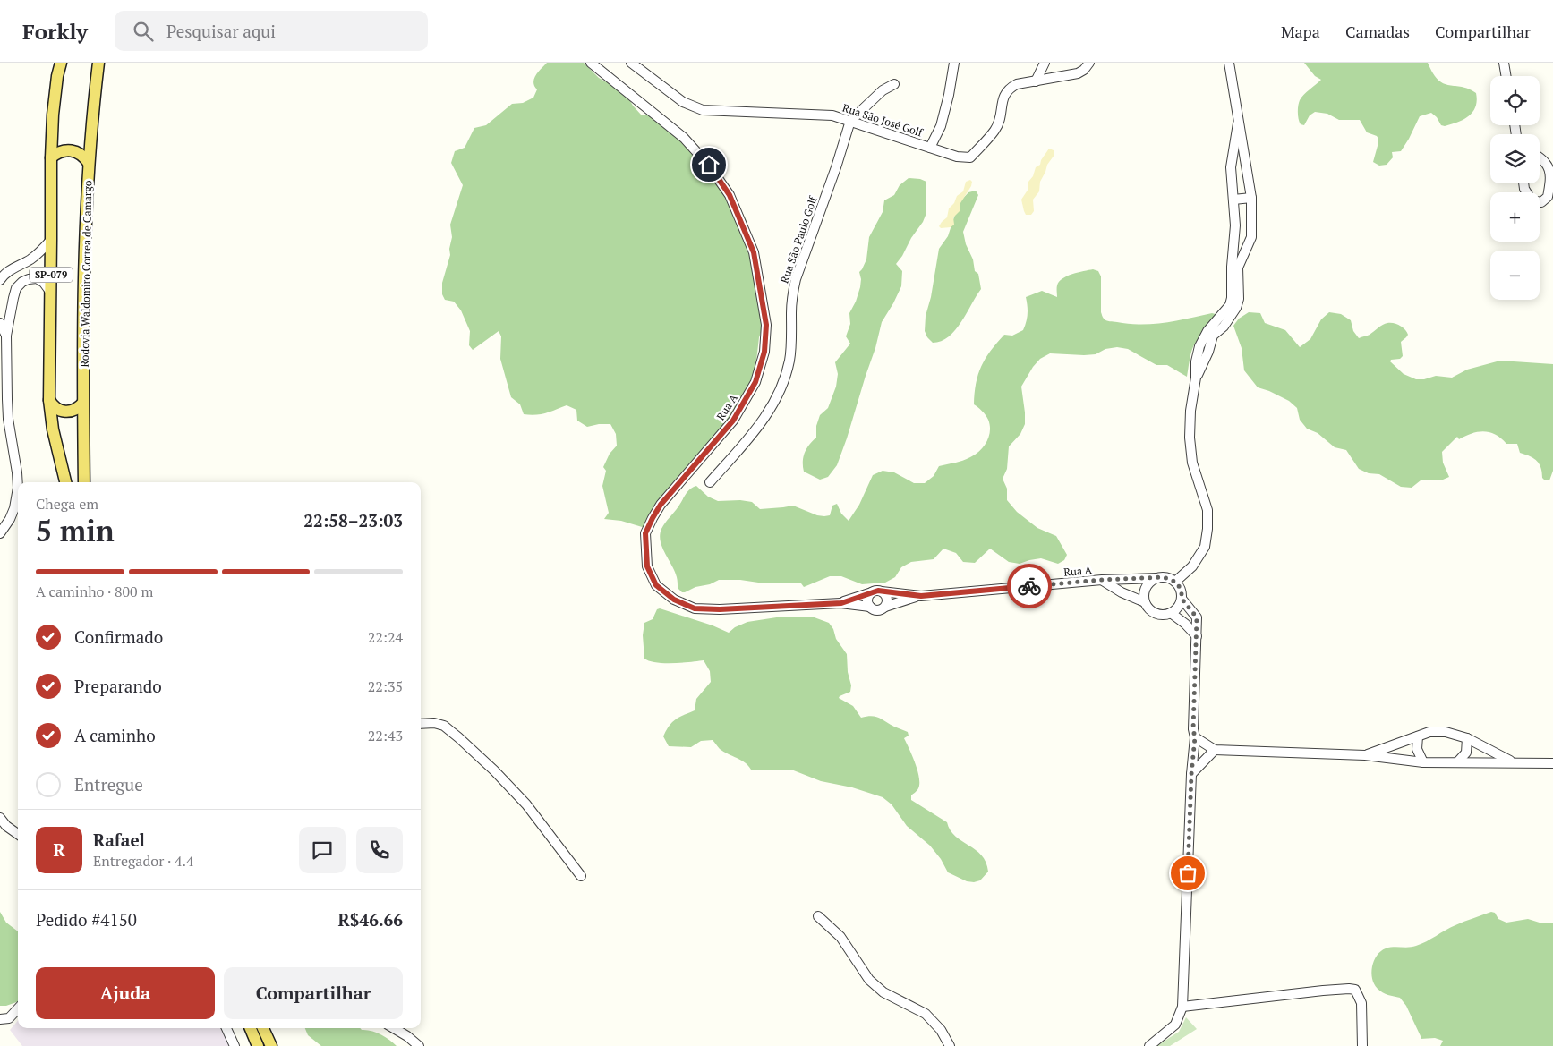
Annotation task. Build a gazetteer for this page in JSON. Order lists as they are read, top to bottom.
{
  "streets": {
    "main road": ["Rodovia Waldomiro Correa de Camargo", "SP-079"],
    "street": ["Rua São José Golf", "Rua São Paulo Golf", "Rua A"]
  },
  "crossings": [
    ["Rua São José Golf", "Rua São Paulo Golf"]
  ],
  "page": {
    "header": "Forkly",
    "search": "Pesquisar aqui",
    "nav": ["Mapa", "Camadas", "Compartilhar"],
    "map_buttons": ["+", "−"],
    "heading": ["5 min", "Chega em", "22:58–23:03"],
    "panel": [
      "Rafael",
      "Entregador · 4.4",
      "Pedido #4150",
      "R$46.66"
    ],
    "bar": "A caminho · 800 m",
    "list": [
      ["Confirmado", "22:24"],
      ["Preparando", "22:35"],
      ["A caminho", "22:43"],
      "Entregue"
    ],
    "round": "R",
    "buttons": ["Ajuda", "Compartilhar"]
  }
}
